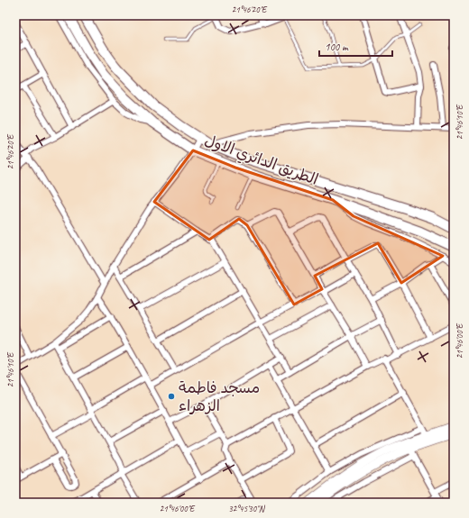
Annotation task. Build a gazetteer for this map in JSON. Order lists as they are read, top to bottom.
{
  "streets": {
    "main road": ["الطريق الدائري الاول"]
  },
  "places": ["مسجد فاطمة الزهراء"],
  "scale_bar": "100 m",
  "coordinates": [
    "21°46'20\"E",
    "21°46'10\"E",
    "21°46'00\"E",
    "32°45'30\"N"
  ]
}
